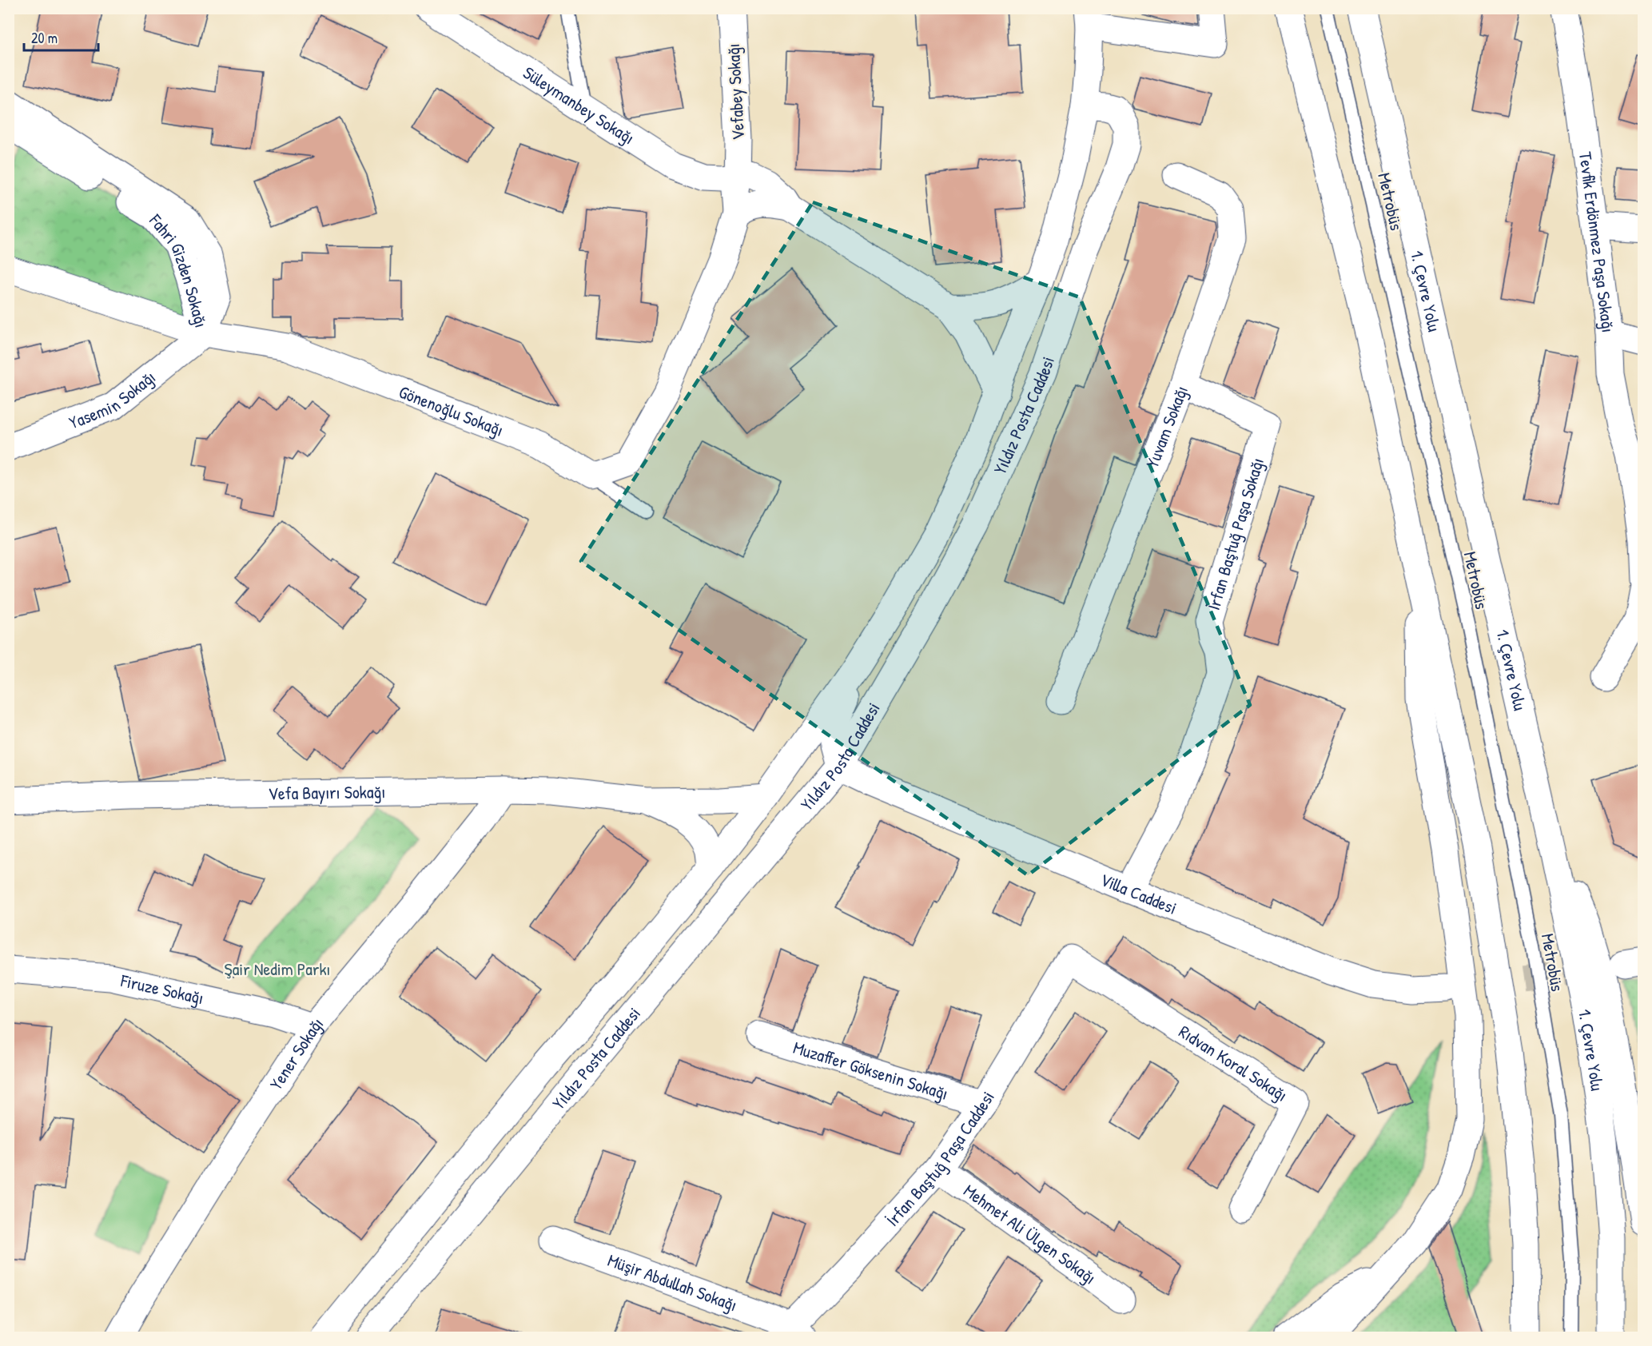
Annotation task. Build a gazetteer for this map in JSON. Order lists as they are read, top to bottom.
{
  "streets": {
    "main road": [
      "Vefabey Sokağı",
      "Süleymanbey Sokağı",
      "Tevfik Erdönmez Paşa Sokağı",
      "Fahri Gizden Sokağı",
      "1. Çevre Yolu",
      "Yasemin Sokağı",
      "Gönenoğlu Sokağı",
      "Yıldız Posta Caddesi",
      "Yuvam Sokağı",
      "İrfan Baştuğ Paşa Sokağı",
      "Vefa Bayırı Sokağı",
      "Villa Caddesi",
      "Firuze Sokağı",
      "Yener Sokağı",
      "Rıdvan Koral Sokağı",
      "Muzaffer Göksenin Sokağı",
      "İrfan Baştuğ Paşa Caddesi",
      "Mehmet Ali Ülgen Sokağı",
      "Müşir Abdullah Sokağı"
    ],
    "lane": ["Metrobüs"]
  },
  "crossings": [
    ["Vefabey Sokağı", "Süleymanbey Sokağı"],
    ["Süleymanbey Sokağı", "Yıldız Posta Caddesi"],
    ["Fahri Gizden Sokağı", "Yasemin Sokağı"],
    ["Fahri Gizden Sokağı", "Gönenoğlu Sokağı"],
    ["Yasemin Sokağı", "Gönenoğlu Sokağı"],
    ["Yıldız Posta Caddesi", "Villa Caddesi"],
    ["Yuvam Sokağı", "İrfan Baştuğ Paşa Sokağı"],
    ["İrfan Baştuğ Paşa Sokağı", "Villa Caddesi"],
    ["Vefa Bayırı Sokağı", "Yener Sokağı"],
    ["Firuze Sokağı", "Yener Sokağı"],
    ["Rıdvan Koral Sokağı", "İrfan Baştuğ Paşa Caddesi"],
    ["Muzaffer Göksenin Sokağı", "İrfan Baştuğ Paşa Caddesi"],
    ["İrfan Baştuğ Paşa Caddesi", "Mehmet Ali Ülgen Sokağı"],
    ["İrfan Baştuğ Paşa Caddesi", "Müşir Abdullah Sokağı"]
  ],
  "parks": ["Şair Nedim Parkı"],
  "scale_bar": "20 m"
}
